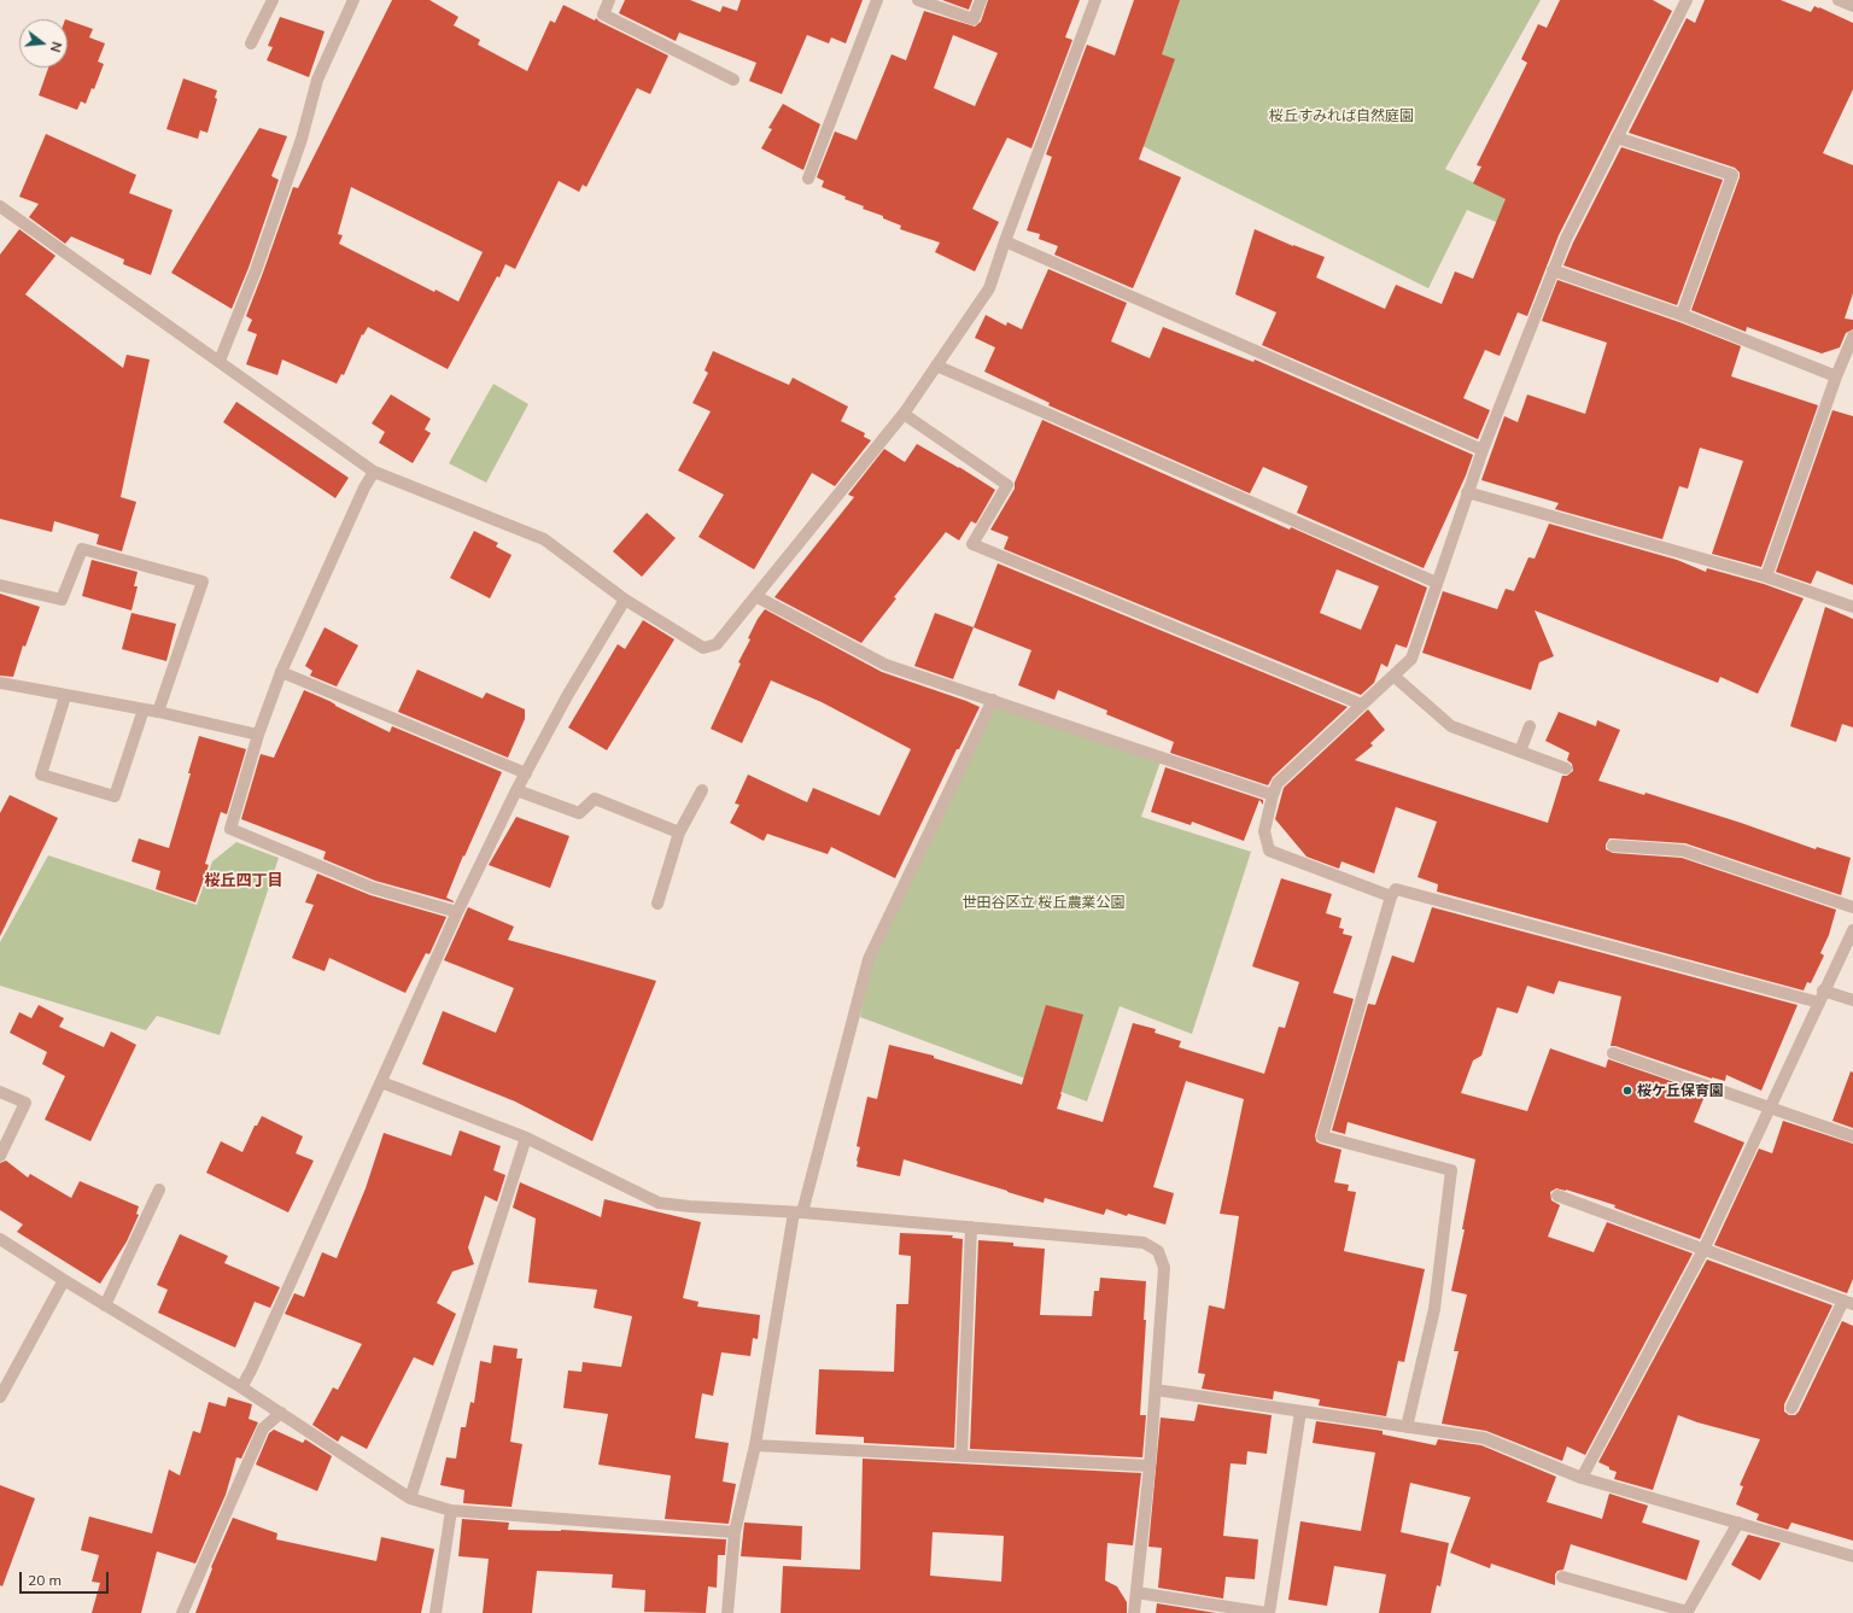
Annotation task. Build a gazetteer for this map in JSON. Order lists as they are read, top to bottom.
{
  "districts": ["桜丘四丁目"],
  "parks": ["桜丘すみれば自然庭園", "世田谷区立 桜丘農業公園"],
  "places": ["桜ケ丘保育園"],
  "scale_bar": "20 m",
  "north": "right"
}
